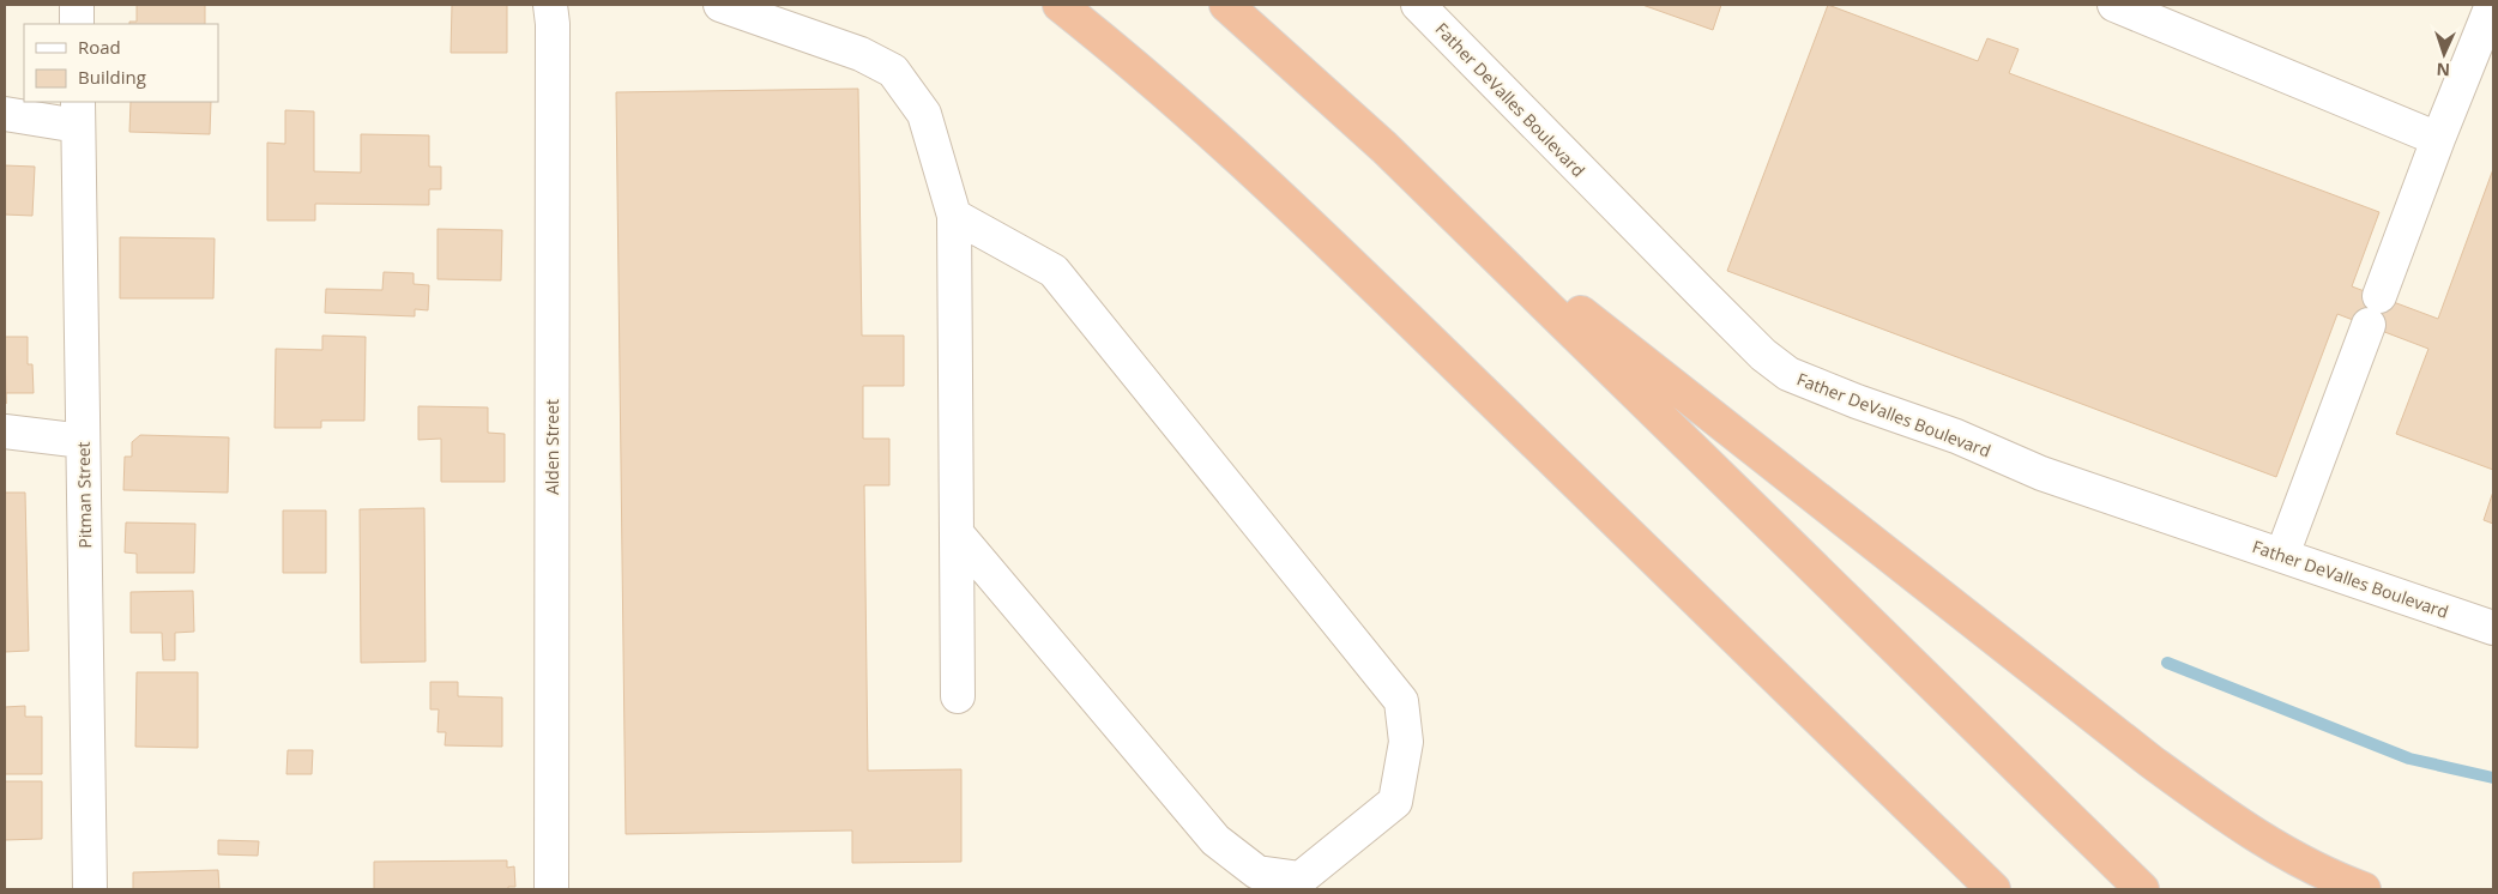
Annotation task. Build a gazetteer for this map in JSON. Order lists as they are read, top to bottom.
{
  "streets": {
    "street": ["Father DeValles Boulevard", "Alden Street", "Pitman Street"]
  },
  "legend": ["Road", "Building"],
  "north": "bottom"
}
